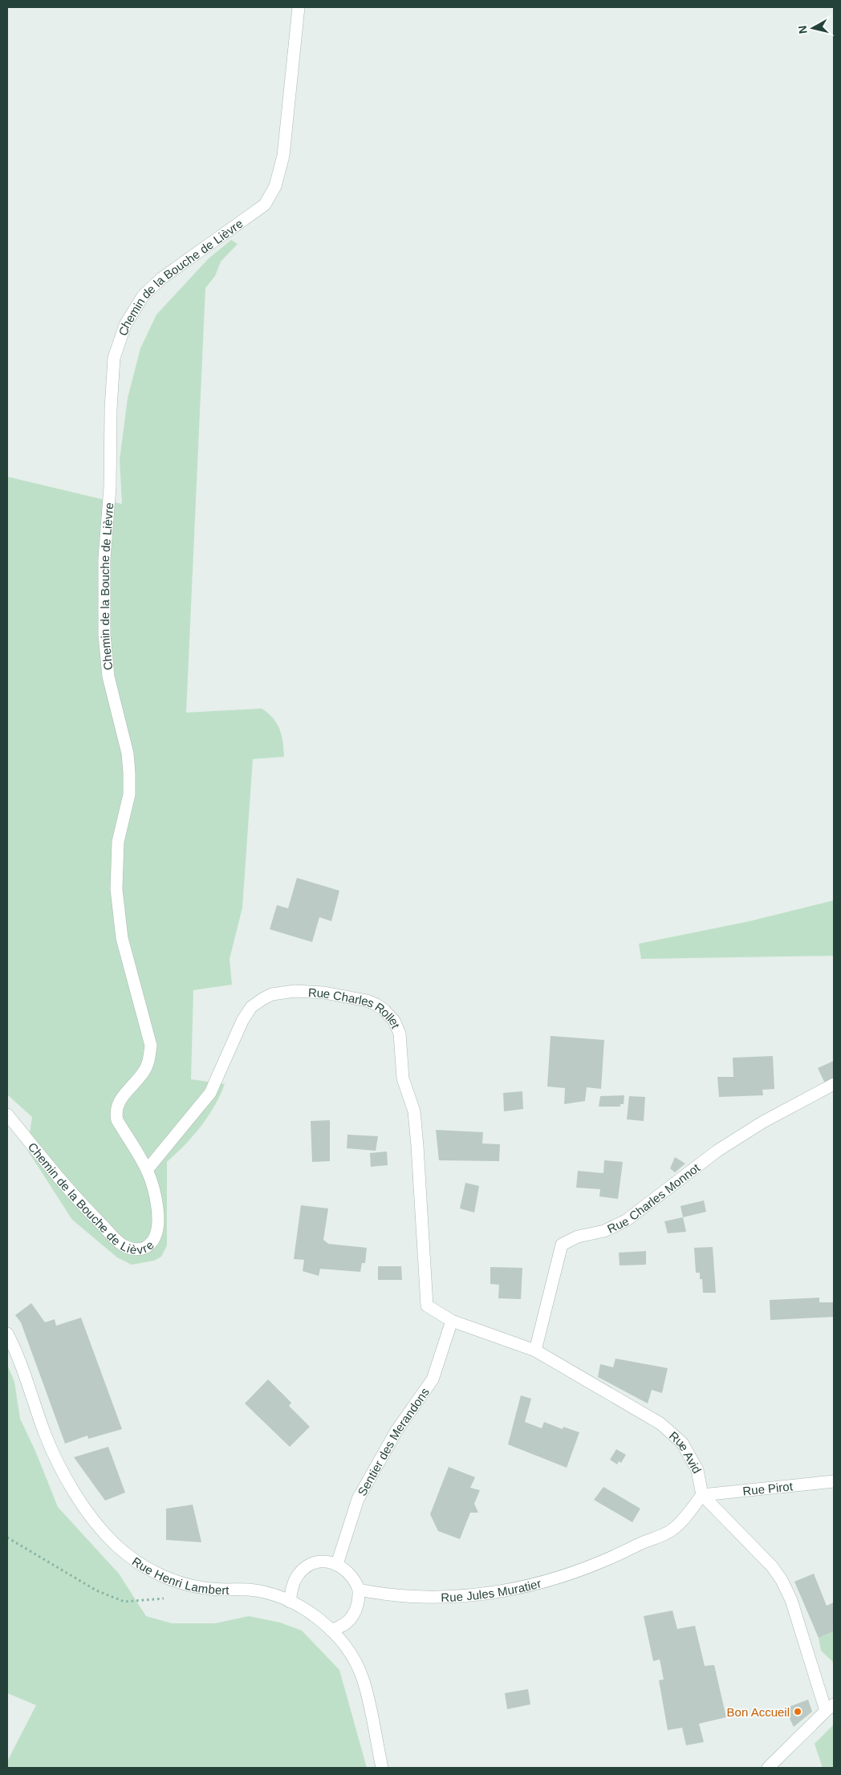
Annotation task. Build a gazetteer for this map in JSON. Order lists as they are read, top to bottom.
{
  "streets": {
    "street": [
      "Chemin de la Bouche de Lièvre",
      "Rue Charles Rollet",
      "Rue Charles Monnot",
      "Sentier des Merandons",
      "Rue Avid",
      "Rue Pirot",
      "Rue Henri Lambert",
      "Rue Jules Muratier"
    ]
  },
  "crossings": [
    ["Chemin de la Bouche de Lièvre", "Rue Charles Rollet"],
    ["Rue Charles Rollet", "Rue Avid"],
    ["Rue Charles Monnot", "Rue Avid"],
    ["Sentier des Merandons", "Rue Avid"],
    ["Sentier des Merandons", "Rue Henri Lambert"],
    ["Sentier des Merandons", "Rue Jules Muratier"],
    ["Rue Avid", "Rue Pirot"],
    ["Rue Avid", "Rue Jules Muratier"],
    ["Rue Pirot", "Rue Jules Muratier"],
    ["Rue Henri Lambert", "Rue Jules Muratier"]
  ],
  "places": ["Bon Accueil"],
  "north": "left"
}
